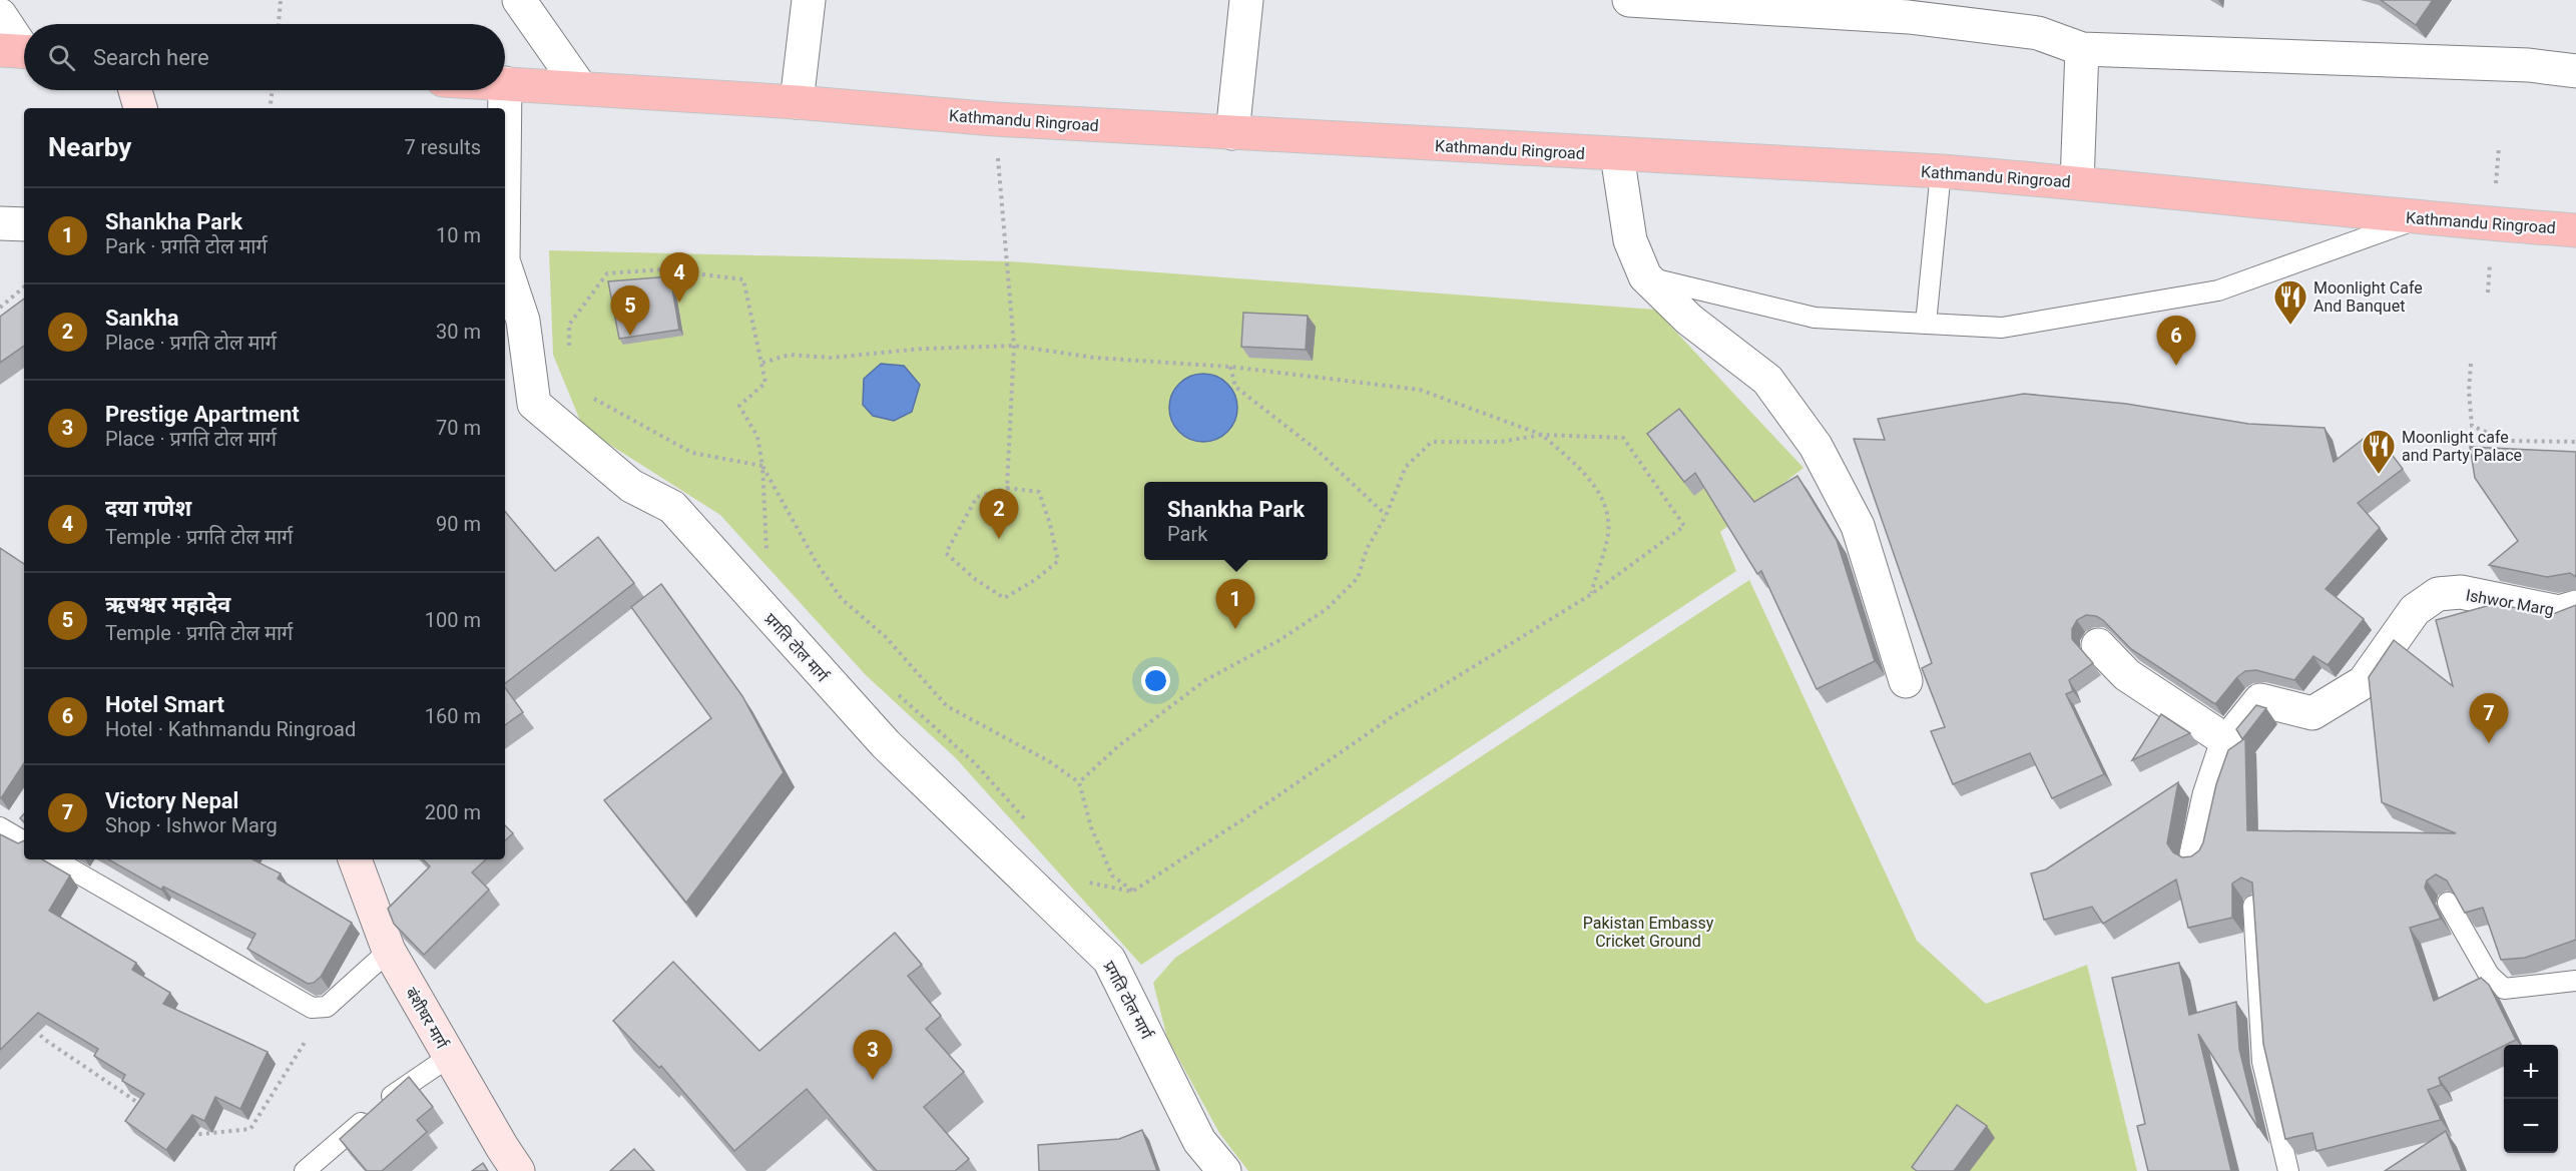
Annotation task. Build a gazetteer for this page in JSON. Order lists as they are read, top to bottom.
{
  "streets": {
    "highway": ["Kathmandu Ringroad"],
    "main road": ["बंशीधर मार्ग"],
    "street": ["Ishwor Marg", "प्रगति टोल मार्ग"]
  },
  "parks": ["Pakistan Embassy Cricket Ground"],
  "places": {
    "restaurant": ["Moonlight Cafe And Banquet", "Moonlight cafe and Party Palace"]
  },
  "page": {
    "search": "Search here",
    "heading": ["Nearby", "7 results"],
    "list": [
      {
        "mark": "1",
        "name": "Shankha Park",
        "note": "Park · प्रगति टोल मार्ग",
        "value": "10 m"
      },
      {
        "mark": "2",
        "name": "Sankha",
        "note": "Place · प्रगति टोल मार्ग",
        "value": "30 m"
      },
      {
        "mark": "3",
        "name": "Prestige Apartment",
        "note": "Place · प्रगति टोल मार्ग",
        "value": "70 m"
      },
      {
        "mark": "4",
        "name": "दया गणेश",
        "note": "Temple · प्रगति टोल मार्ग",
        "value": "90 m"
      },
      {
        "mark": "5",
        "name": "ऋषश्वर महादेव",
        "note": "Temple · प्रगति टोल मार्ग",
        "value": "100 m"
      },
      {
        "mark": "6",
        "name": "Hotel Smart",
        "note": "Hotel · Kathmandu Ringroad",
        "value": "160 m"
      },
      {
        "mark": "7",
        "name": "Victory Nepal",
        "note": "Shop · Ishwor Marg",
        "value": "200 m"
      }
    ],
    "pins": [
      "4",
      "5",
      "6",
      "2",
      "1",
      "7",
      "3"
    ],
    "popup": ["Shankha Park", "Park"],
    "map_buttons": ["+", "−"]
  }
}
